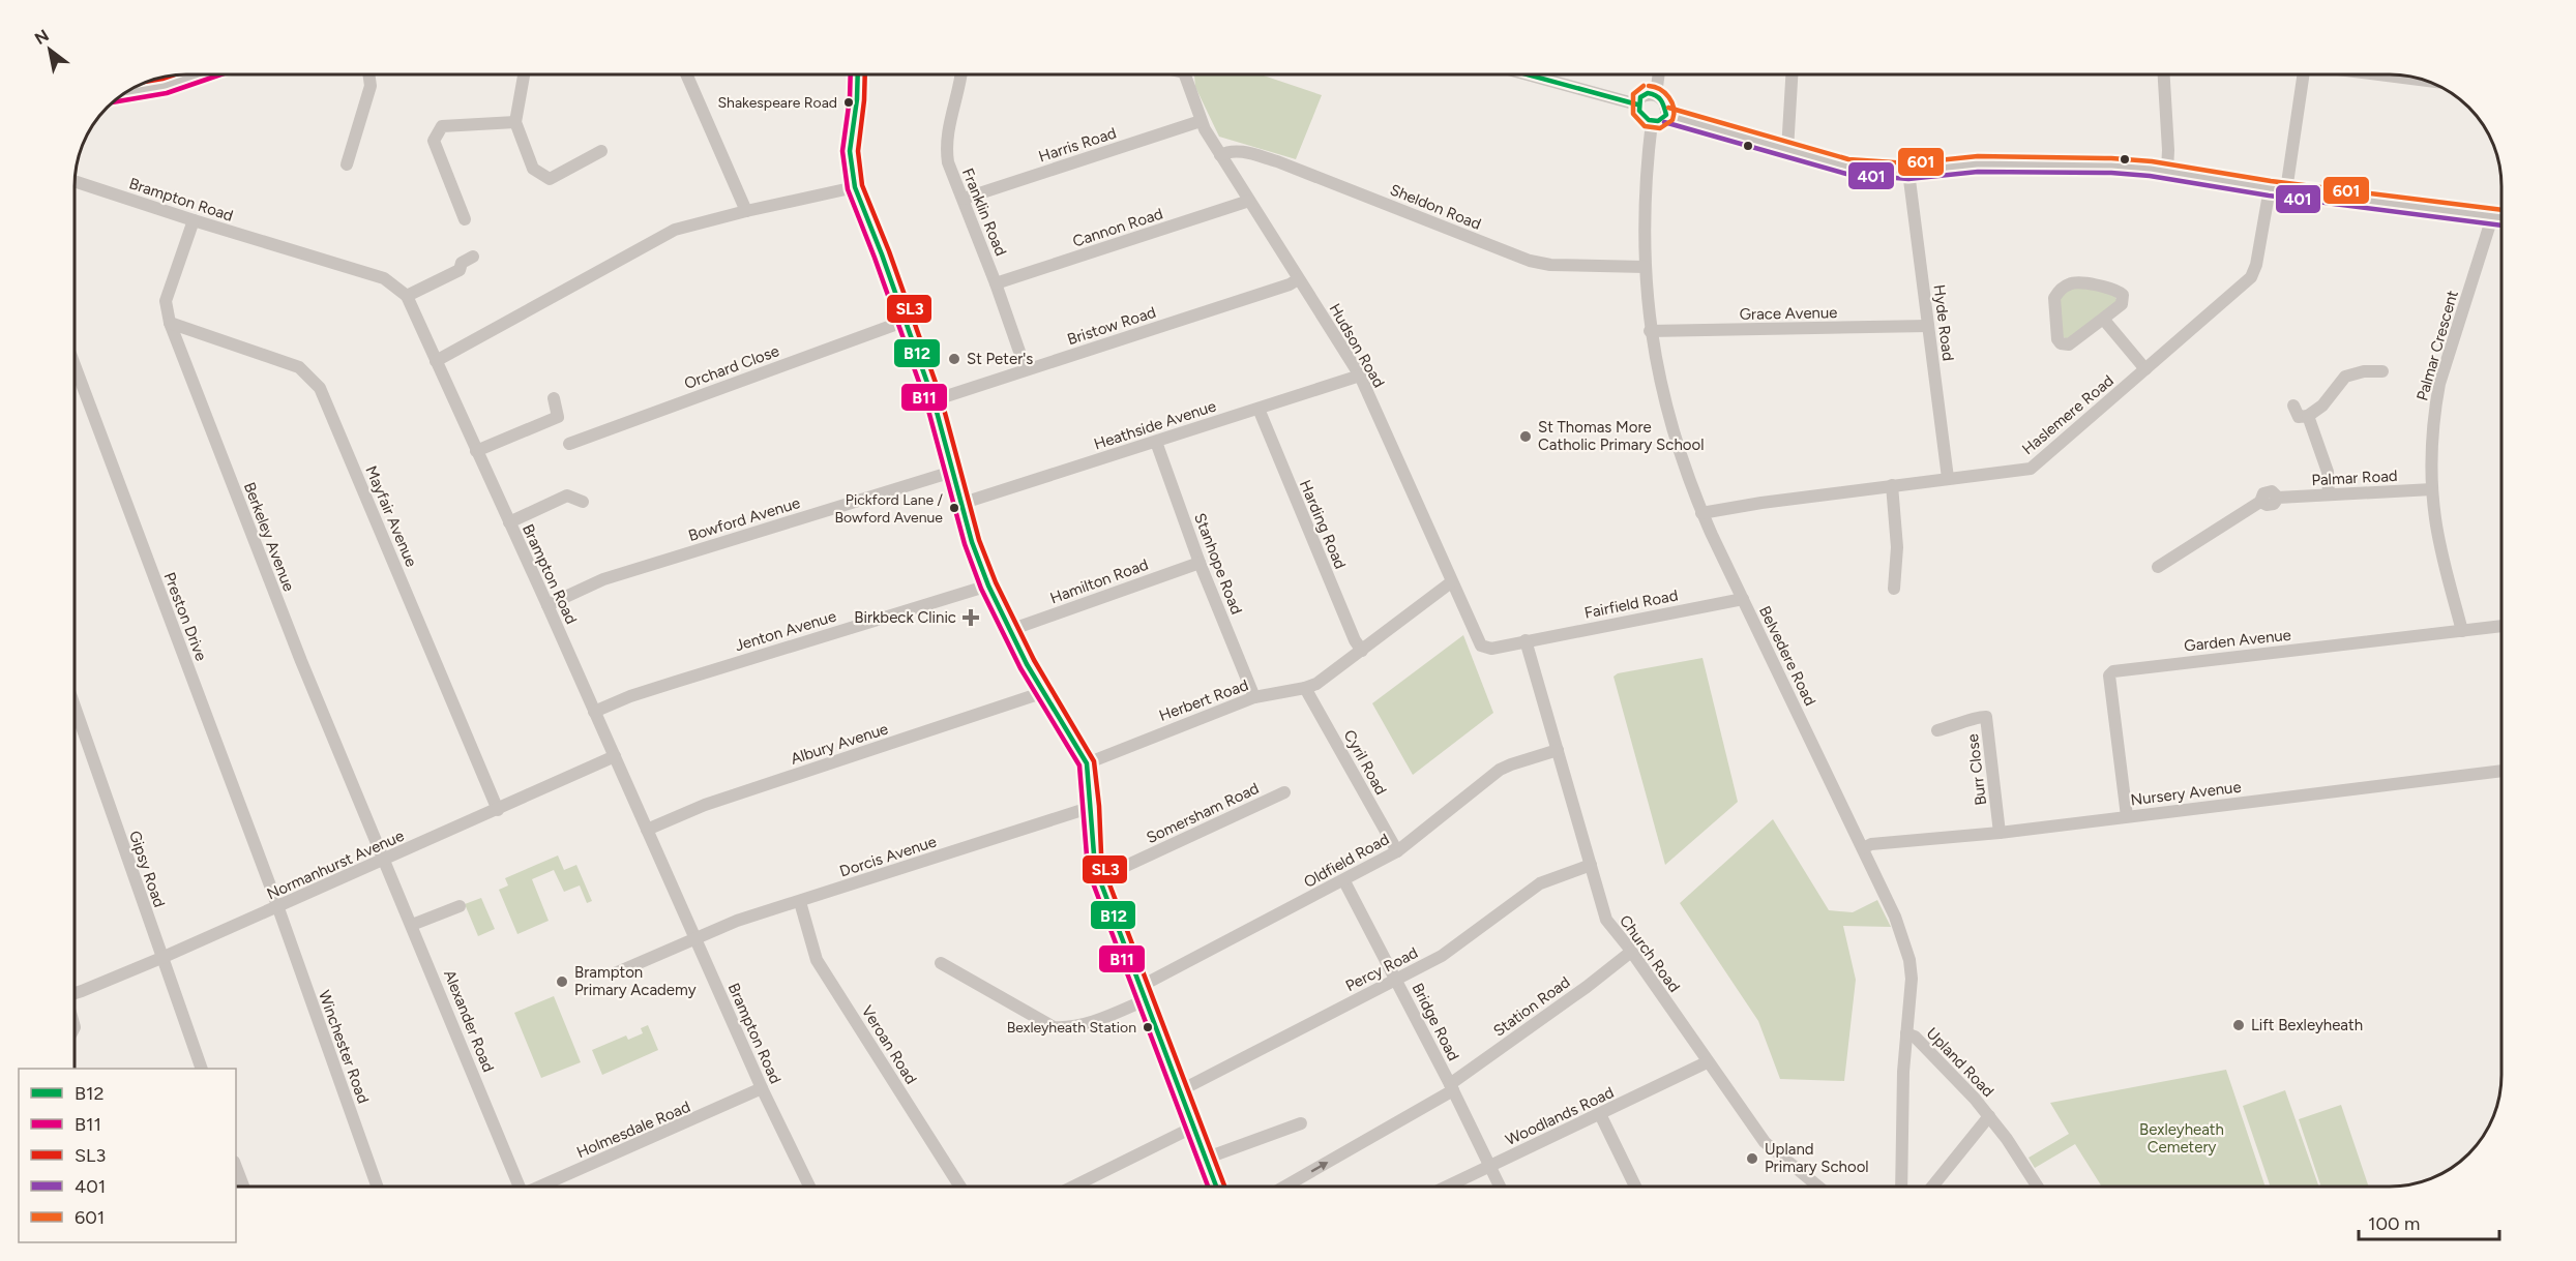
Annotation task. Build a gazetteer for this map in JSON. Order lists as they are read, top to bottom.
{
  "streets": {
    "street": [
      "Harris Road",
      "Brampton Road",
      "Sheldon Road",
      "Franklin Road",
      "Cannon Road",
      "Grace Avenue",
      "Hyde Road",
      "Bristow Road",
      "Hudson Road",
      "Palmar Crescent",
      "Orchard Close",
      "Haslemere Road",
      "Heathside Avenue",
      "Palmar Road",
      "Mayfair Avenue",
      "Bowford Avenue",
      "Harding Road",
      "Berkeley Avenue",
      "Stanhope Road",
      "Hamilton Road",
      "Fairfield Road",
      "Preston Drive",
      "Jenton Avenue",
      "Garden Avenue",
      "Belvedere Road",
      "Herbert Road",
      "Albury Avenue",
      "Cyril Road",
      "Burr Close",
      "Nursery Avenue",
      "Somersham Road",
      "Dorcis Avenue",
      "Oldfield Road",
      "Normanhurst Avenue",
      "Gipsy Road",
      "Church Road",
      "Percy Road",
      "Station Road",
      "Alexander Road",
      "Bridge Road",
      "Veroan Road",
      "Winchester Road",
      "Upland Road",
      "Woodlands Road",
      "Holmesdale Road"
    ]
  },
  "crossings": [
    ["Harris Road", "Franklin Road"],
    ["Harris Road", "Hudson Road"],
    ["Brampton Road", "Bowford Avenue"],
    ["Brampton Road", "Berkeley Avenue"],
    ["Brampton Road", "Jenton Avenue"],
    ["Brampton Road", "Albury Avenue"],
    ["Brampton Road", "Dorcis Avenue"],
    ["Brampton Road", "Normanhurst Avenue"],
    ["Brampton Road", "Holmesdale Road"],
    ["Sheldon Road", "Hudson Road"],
    ["Sheldon Road", "Belvedere Road"],
    ["Franklin Road", "Cannon Road"],
    ["Franklin Road", "Bristow Road"],
    ["Cannon Road", "Hudson Road"],
    ["Grace Avenue", "Hyde Road"],
    ["Grace Avenue", "Belvedere Road"],
    ["Hyde Road", "Haslemere Road"],
    ["Bristow Road", "Hudson Road"],
    ["Hudson Road", "Heathside Avenue"],
    ["Hudson Road", "Fairfield Road"],
    ["Hudson Road", "Herbert Road"],
    ["Hudson Road", "Church Road"],
    ["Palmar Crescent", "Palmar Road"],
    ["Palmar Crescent", "Garden Avenue"],
    ["Haslemere Road", "Belvedere Road"],
    ["Heathside Avenue", "Harding Road"],
    ["Heathside Avenue", "Stanhope Road"],
    ["Mayfair Avenue", "Berkeley Avenue"],
    ["Mayfair Avenue", "Normanhurst Avenue"],
    ["Harding Road", "Herbert Road"],
    ["Berkeley Avenue", "Normanhurst Avenue"],
    ["Berkeley Avenue", "Alexander Road"],
    ["Stanhope Road", "Hamilton Road"],
    ["Stanhope Road", "Herbert Road"],
    ["Fairfield Road", "Belvedere Road"],
    ["Fairfield Road", "Church Road"],
    ["Preston Drive", "Normanhurst Avenue"],
    ["Preston Drive", "Winchester Road"],
    ["Garden Avenue", "Nursery Avenue"],
    ["Belvedere Road", "Nursery Avenue"],
    ["Belvedere Road", "Upland Road"],
    ["Herbert Road", "Cyril Road"],
    ["Cyril Road", "Oldfield Road"],
    ["Burr Close", "Nursery Avenue"],
    ["Dorcis Avenue", "Veroan Road"],
    ["Oldfield Road", "Church Road"],
    ["Oldfield Road", "Bridge Road"],
    ["Normanhurst Avenue", "Gipsy Road"],
    ["Normanhurst Avenue", "Alexander Road"],
    ["Normanhurst Avenue", "Winchester Road"],
    ["Church Road", "Percy Road"],
    ["Church Road", "Station Road"],
    ["Church Road", "Woodlands Road"],
    ["Percy Road", "Bridge Road"],
    ["Station Road", "Bridge Road"],
    ["Bridge Road", "Woodlands Road"]
  ],
  "one_way": ["Station Road"],
  "parks": ["Bexleyheath Cemetery"],
  "places": {
    "other": [
      "Shakespeare Road",
      "St Peter's",
      "St Thomas More Catholic Primary School",
      "Pickford Lane / Bowford Avenue",
      "Brampton Primary Academy",
      "Lift Bexleyheath",
      "Bexleyheath Station",
      "Upland Primary School"
    ],
    "health": ["Birkbeck Clinic"]
  },
  "lines": [
    "transit line B12",
    "transit line B11",
    "transit line SL3",
    "transit line 601",
    "transit line 401"
  ],
  "legend": [
    "B12",
    "B11",
    "SL3",
    "401",
    "601"
  ],
  "scale_bar": "100 m",
  "north": "top left"
}
